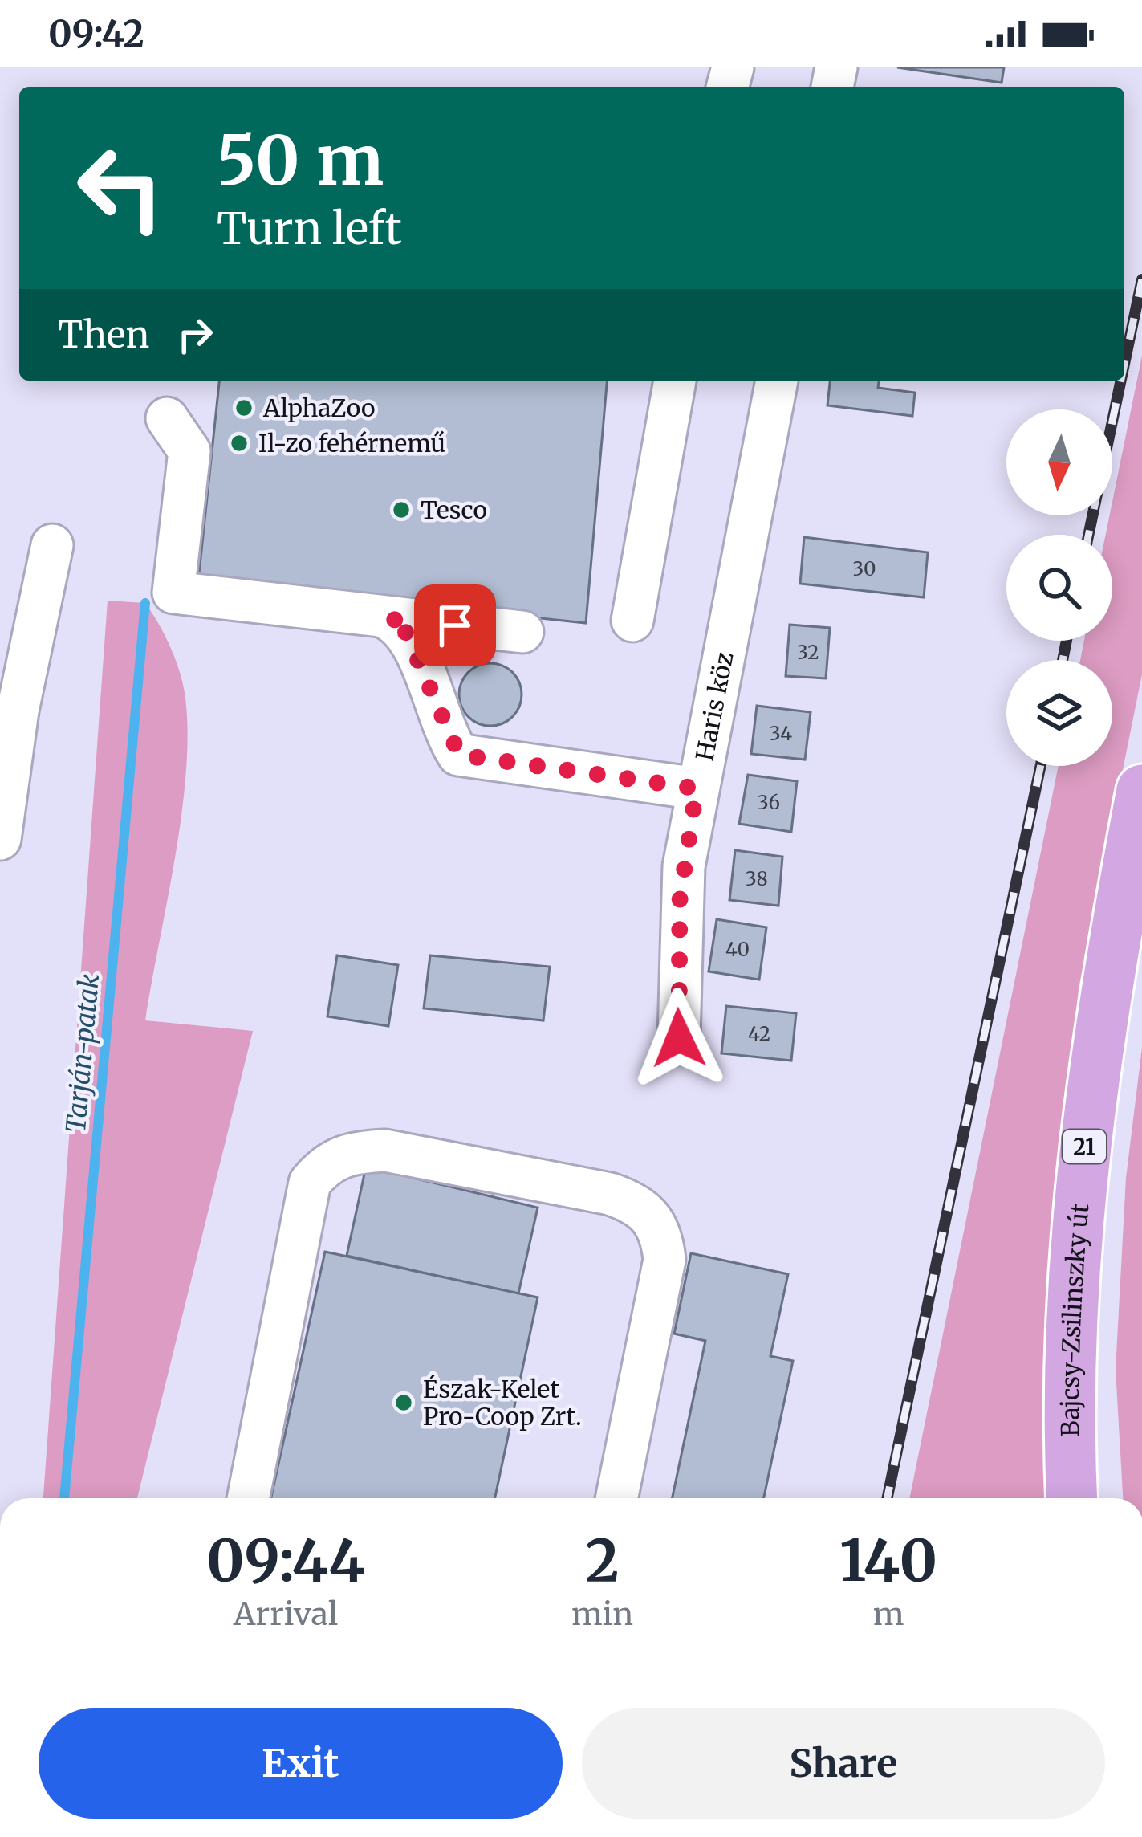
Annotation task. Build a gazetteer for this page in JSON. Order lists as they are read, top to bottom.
{
  "streets": {
    "main road": ["21", "Bajcsy-Zsilinszky út"],
    "street": ["Haris köz"]
  },
  "water": ["Tarján-patak"],
  "places": [
    "AlphaZoo",
    "Il-zo fehérnemű",
    "Tesco",
    "Észak-Kelet Pro-Coop Zrt."
  ],
  "house_numbers": [
    "30",
    "32",
    "34",
    "36",
    "38",
    "40",
    "42"
  ],
  "north": "bottom",
  "page": {
    "status": "09:42",
    "turn": ["50 m", "Turn left"],
    "then": "Then",
    "eta": [
      "09:44",
      "Arrival",
      "2",
      "min",
      "140",
      "m"
    ],
    "buttons": ["Exit", "Share"]
  }
}
